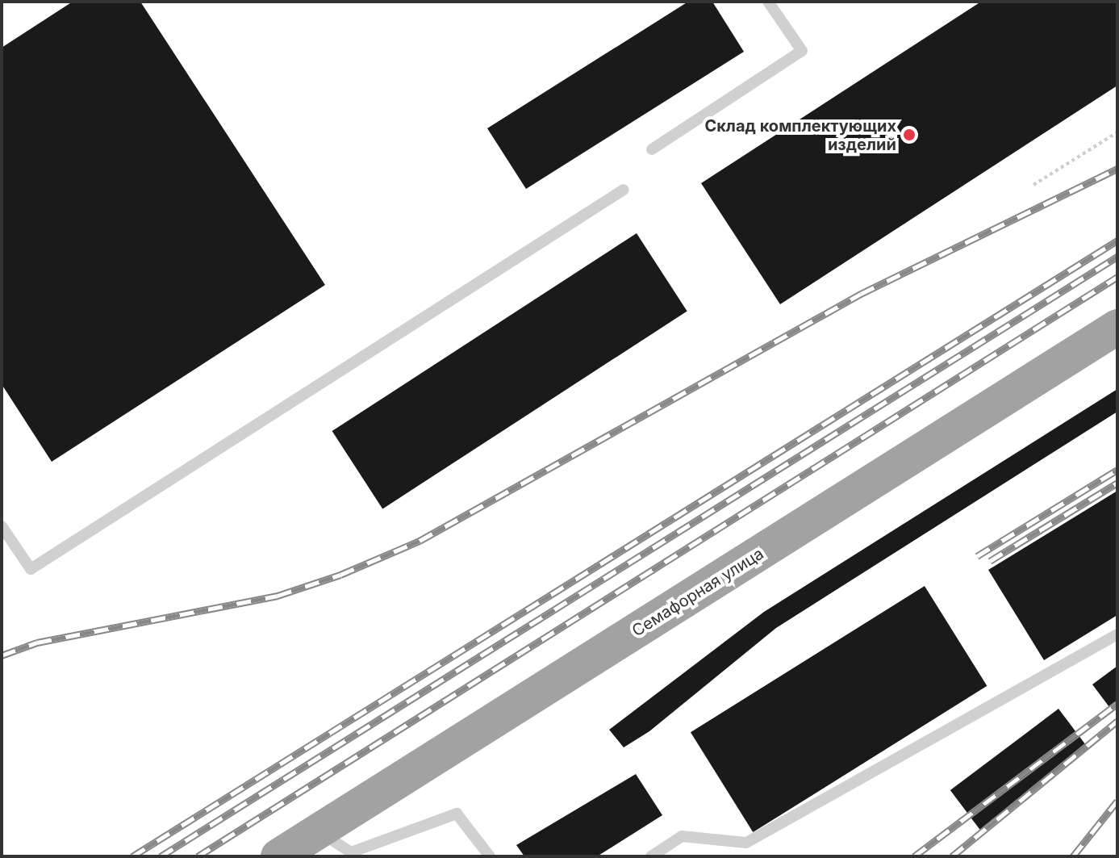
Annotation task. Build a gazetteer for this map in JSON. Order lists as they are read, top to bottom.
{
  "streets": {
    "highway": ["Семафорная улица"]
  },
  "places": ["Склад комплектующих изделий"]
}
